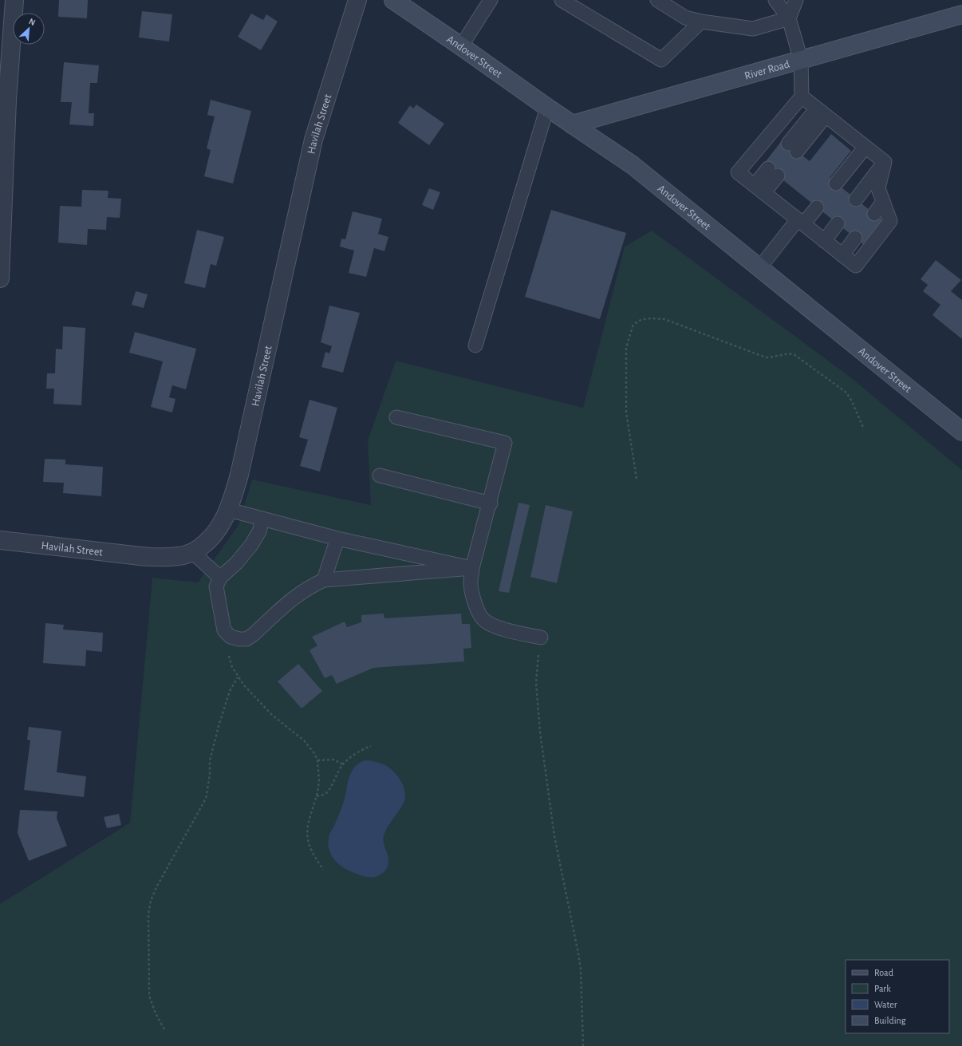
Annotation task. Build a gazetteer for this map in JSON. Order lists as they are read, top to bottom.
{
  "streets": {
    "main road": ["Andover Street", "River Road"],
    "street": ["Havilah Street"]
  },
  "crossings": [
    ["Andover Street", "River Road"]
  ],
  "legend": [
    "Road",
    "Park",
    "Water",
    "Building"
  ],
  "north": "top right"
}
